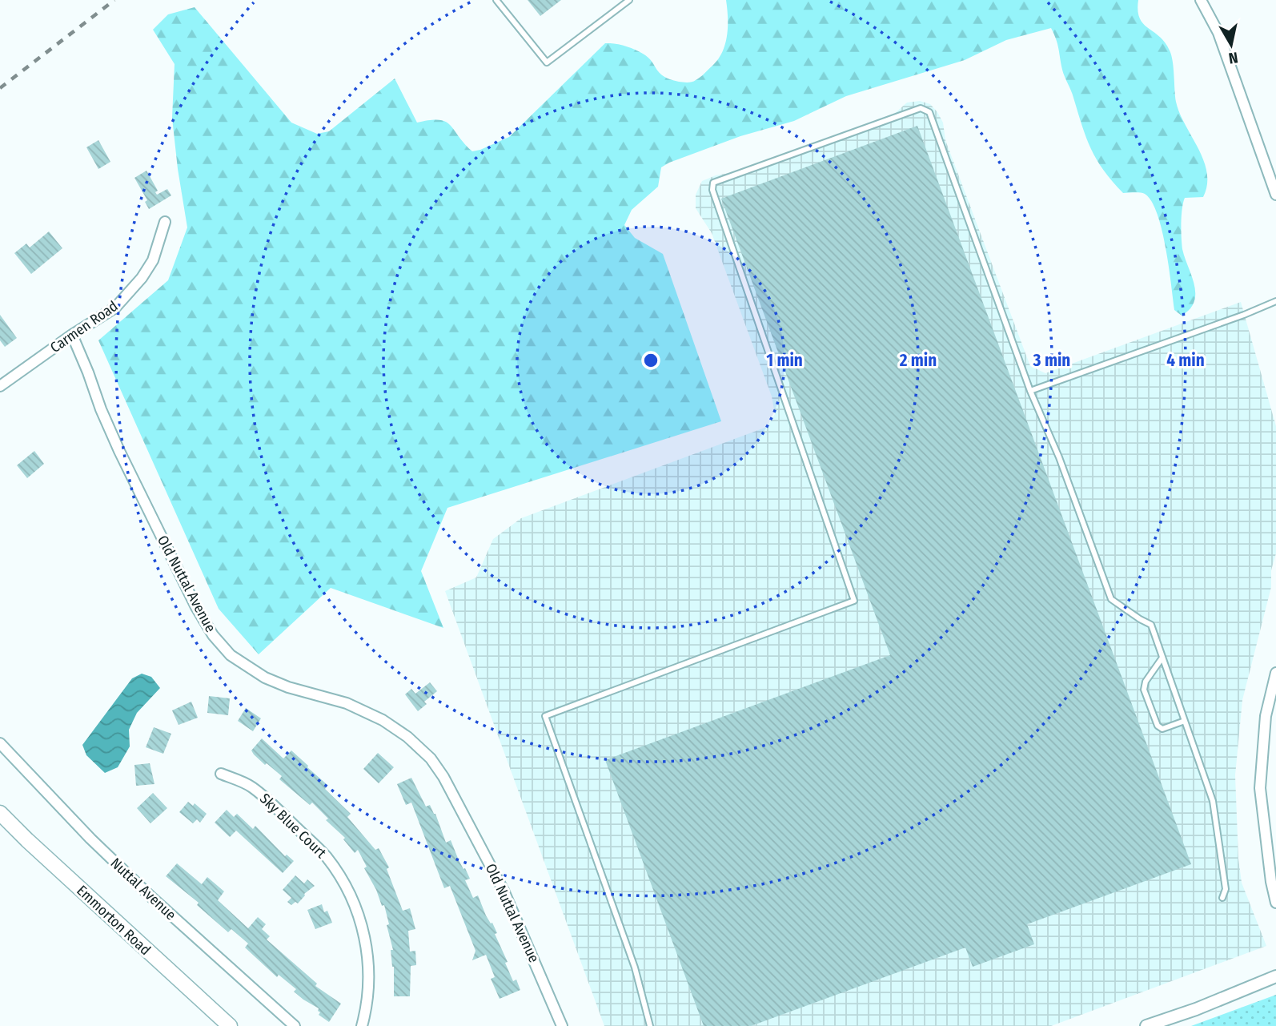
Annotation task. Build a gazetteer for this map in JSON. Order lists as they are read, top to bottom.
{
  "streets": {
    "main road": ["Emmorton Road"],
    "street": [
      "Carmen Road",
      "Old Nuttal Avenue",
      "Sky Blue Court",
      "Nuttal Avenue"
    ]
  },
  "crossings": [
    ["Carmen Road", "Old Nuttal Avenue"]
  ],
  "north": "bottom",
  "rings": [
    "1 min",
    "2 min",
    "3 min",
    "4 min"
  ]
}
